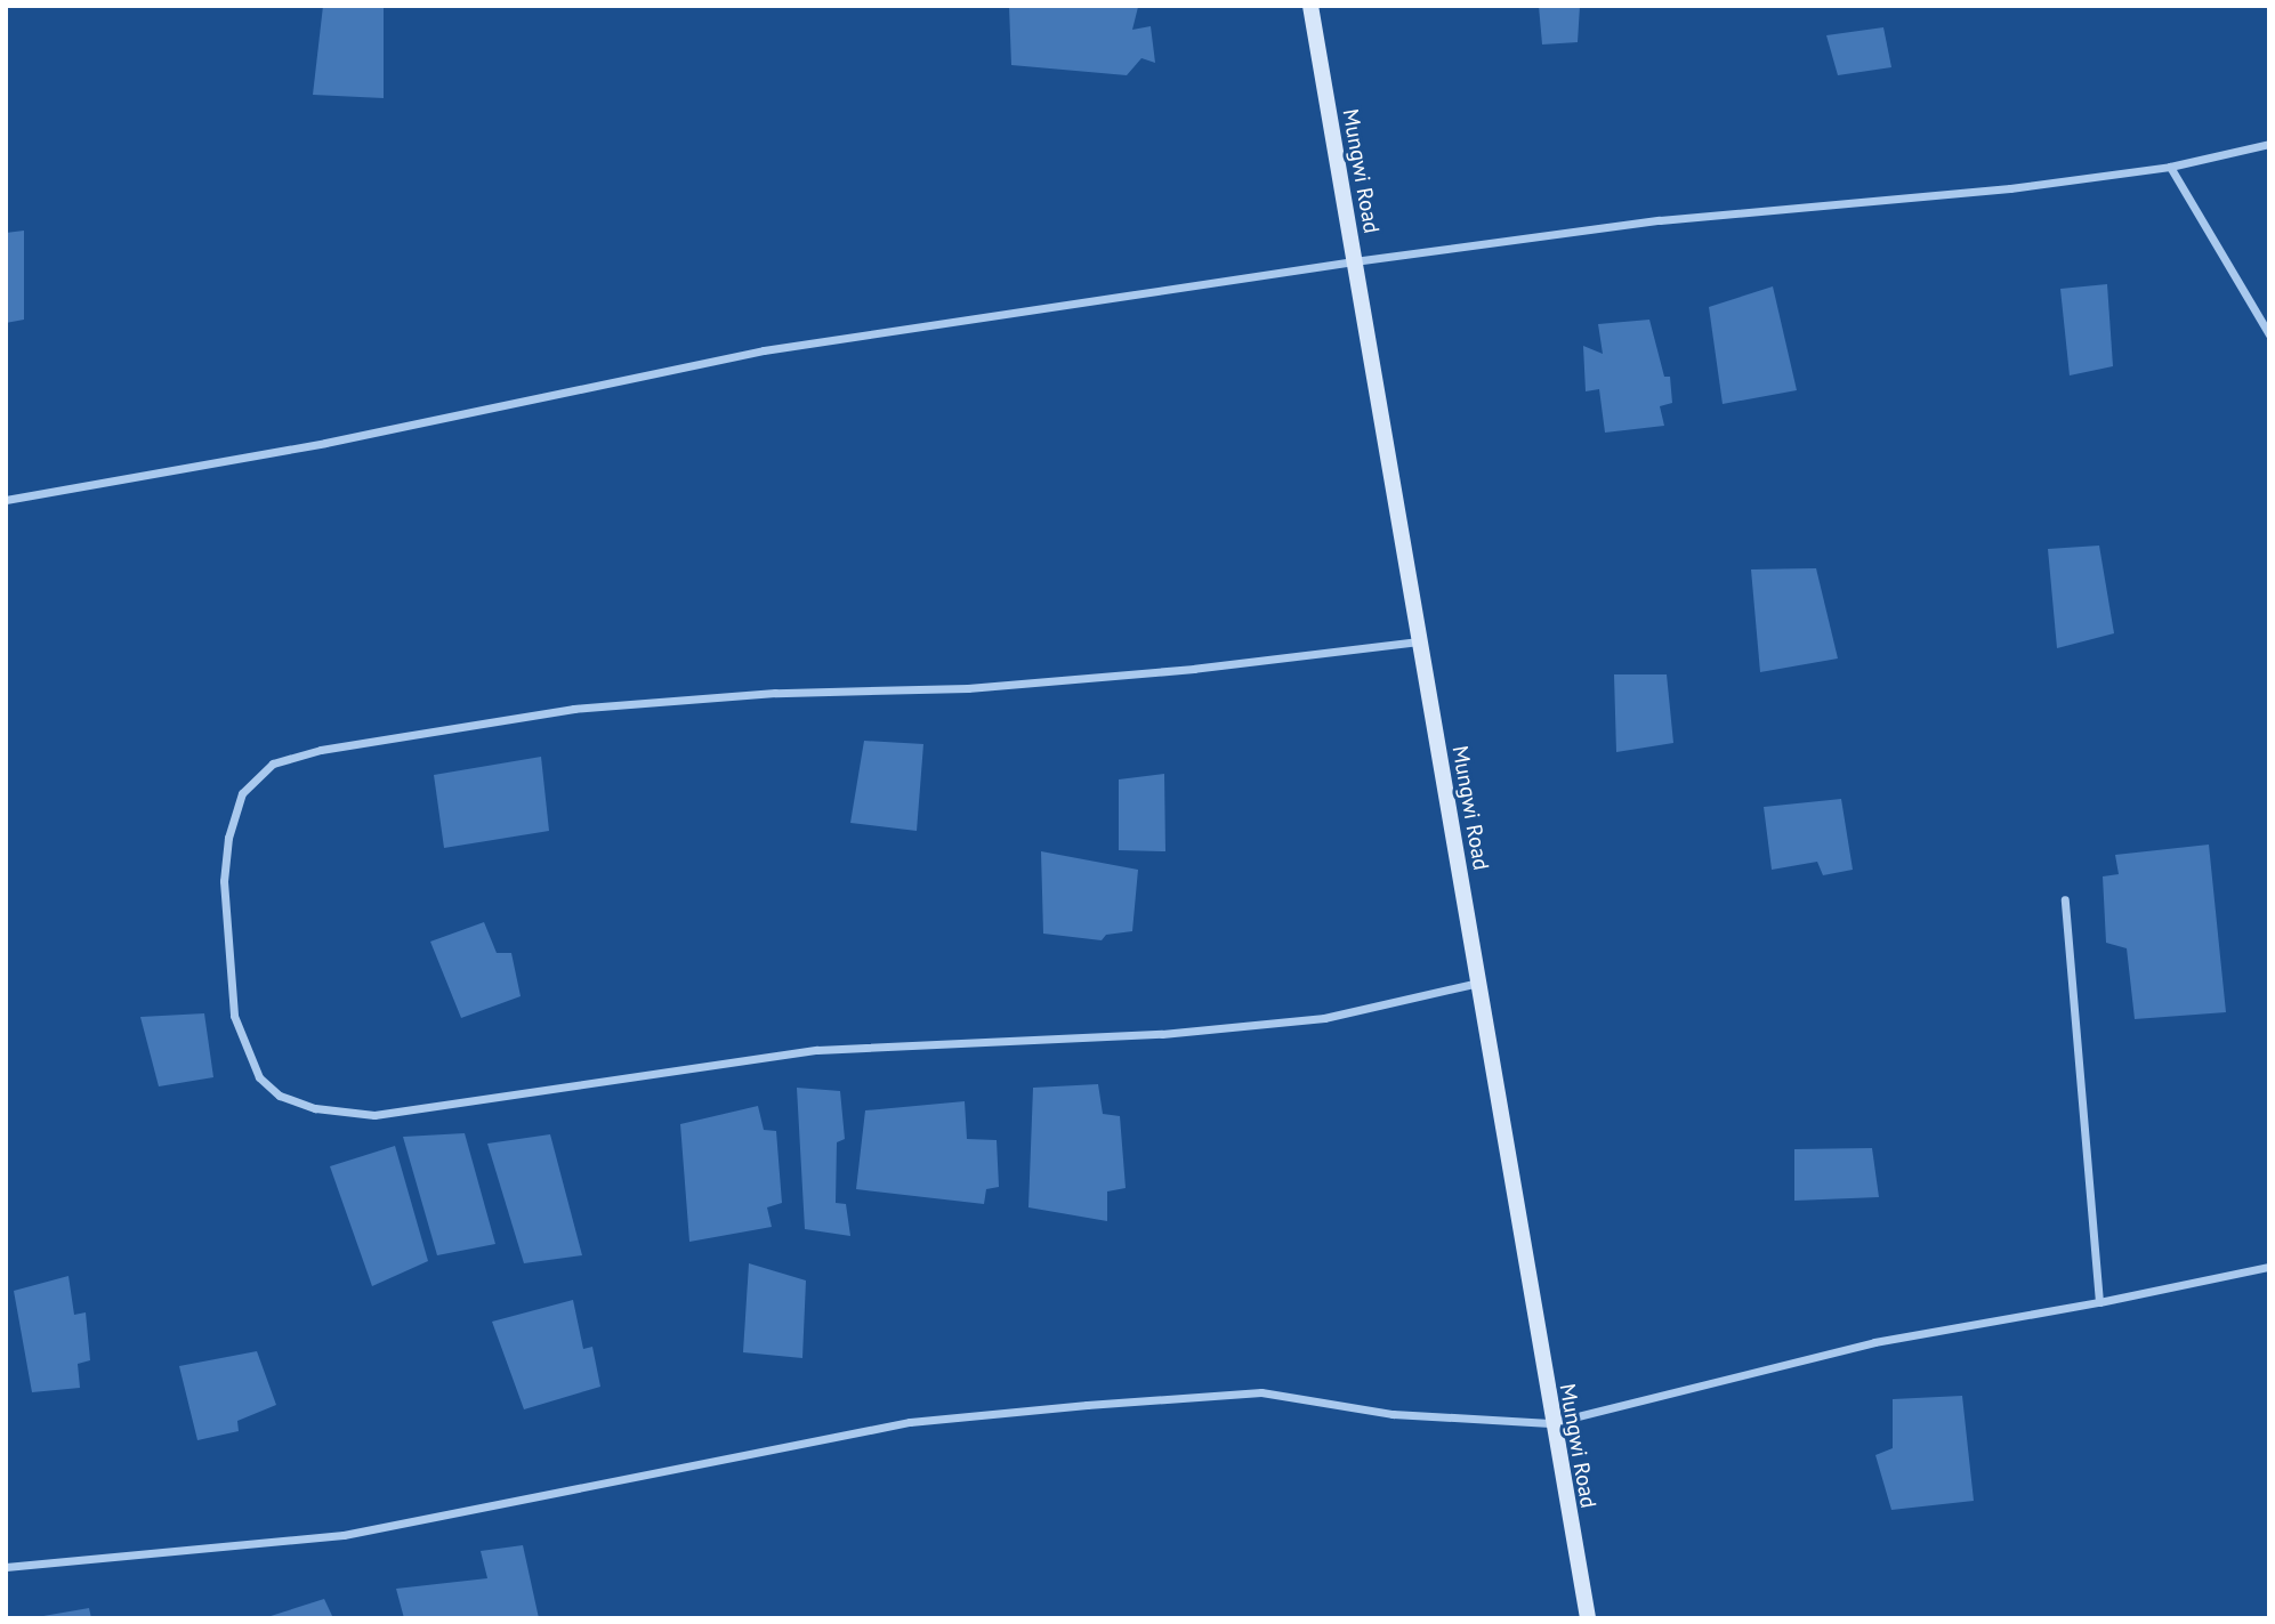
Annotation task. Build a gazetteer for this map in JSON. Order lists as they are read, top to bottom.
{
  "streets": {
    "main road": ["Mungwi Road"]
  }
}
